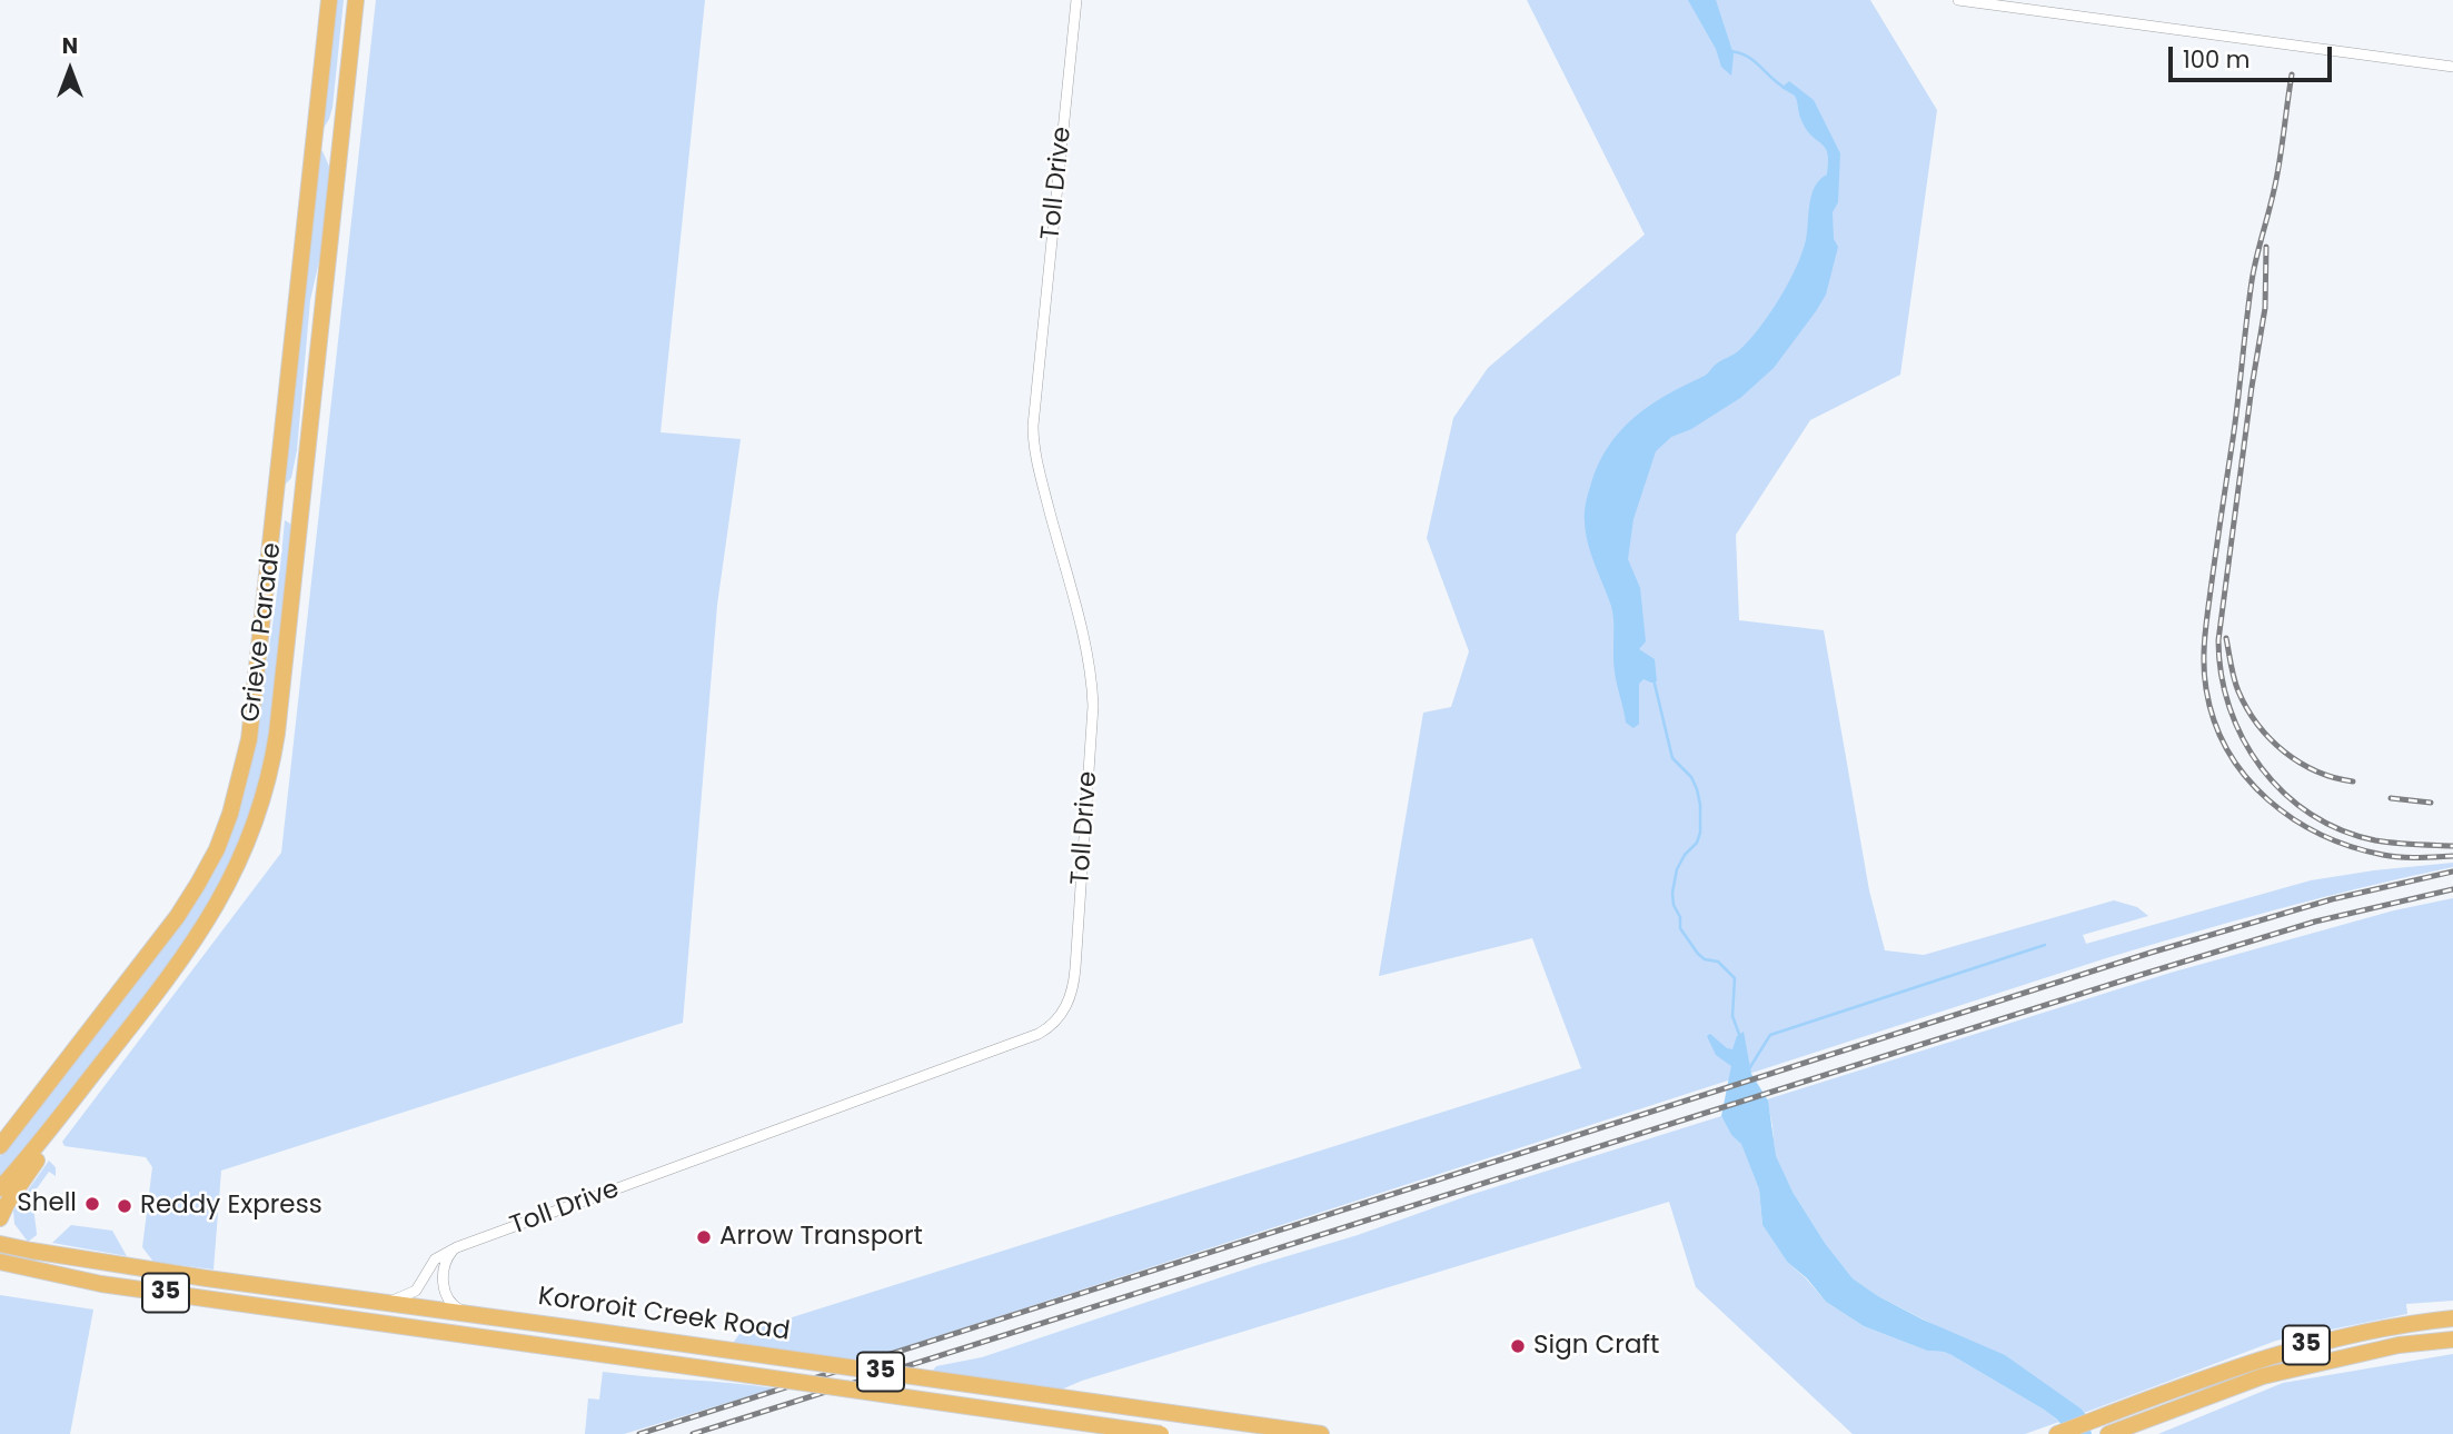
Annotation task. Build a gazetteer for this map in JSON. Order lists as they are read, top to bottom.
{
  "streets": {
    "main road": ["Grieve Parade", "35", "Kororoit Creek Road"],
    "street": ["Toll Drive"]
  },
  "crossings": [
    ["Toll Drive", "Kororoit Creek Road"]
  ],
  "places": [
    "Shell",
    "Reddy Express",
    "Arrow Transport",
    "Sign Craft"
  ],
  "scale_bar": "100 m",
  "north": "top"
}
